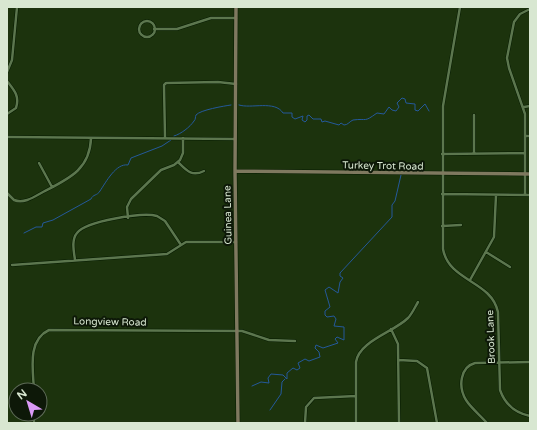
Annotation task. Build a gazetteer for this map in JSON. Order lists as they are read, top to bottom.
{
  "streets": {
    "street": [
      "Turkey Trot Road",
      "Guinea Lane",
      "Longview Road",
      "Brook Lane"
    ]
  },
  "crossings": [
    ["Turkey Trot Road", "Guinea Lane"],
    ["Turkey Trot Road", "Brook Lane"],
    ["Guinea Lane", "Longview Road"]
  ],
  "north": "top left"
}
